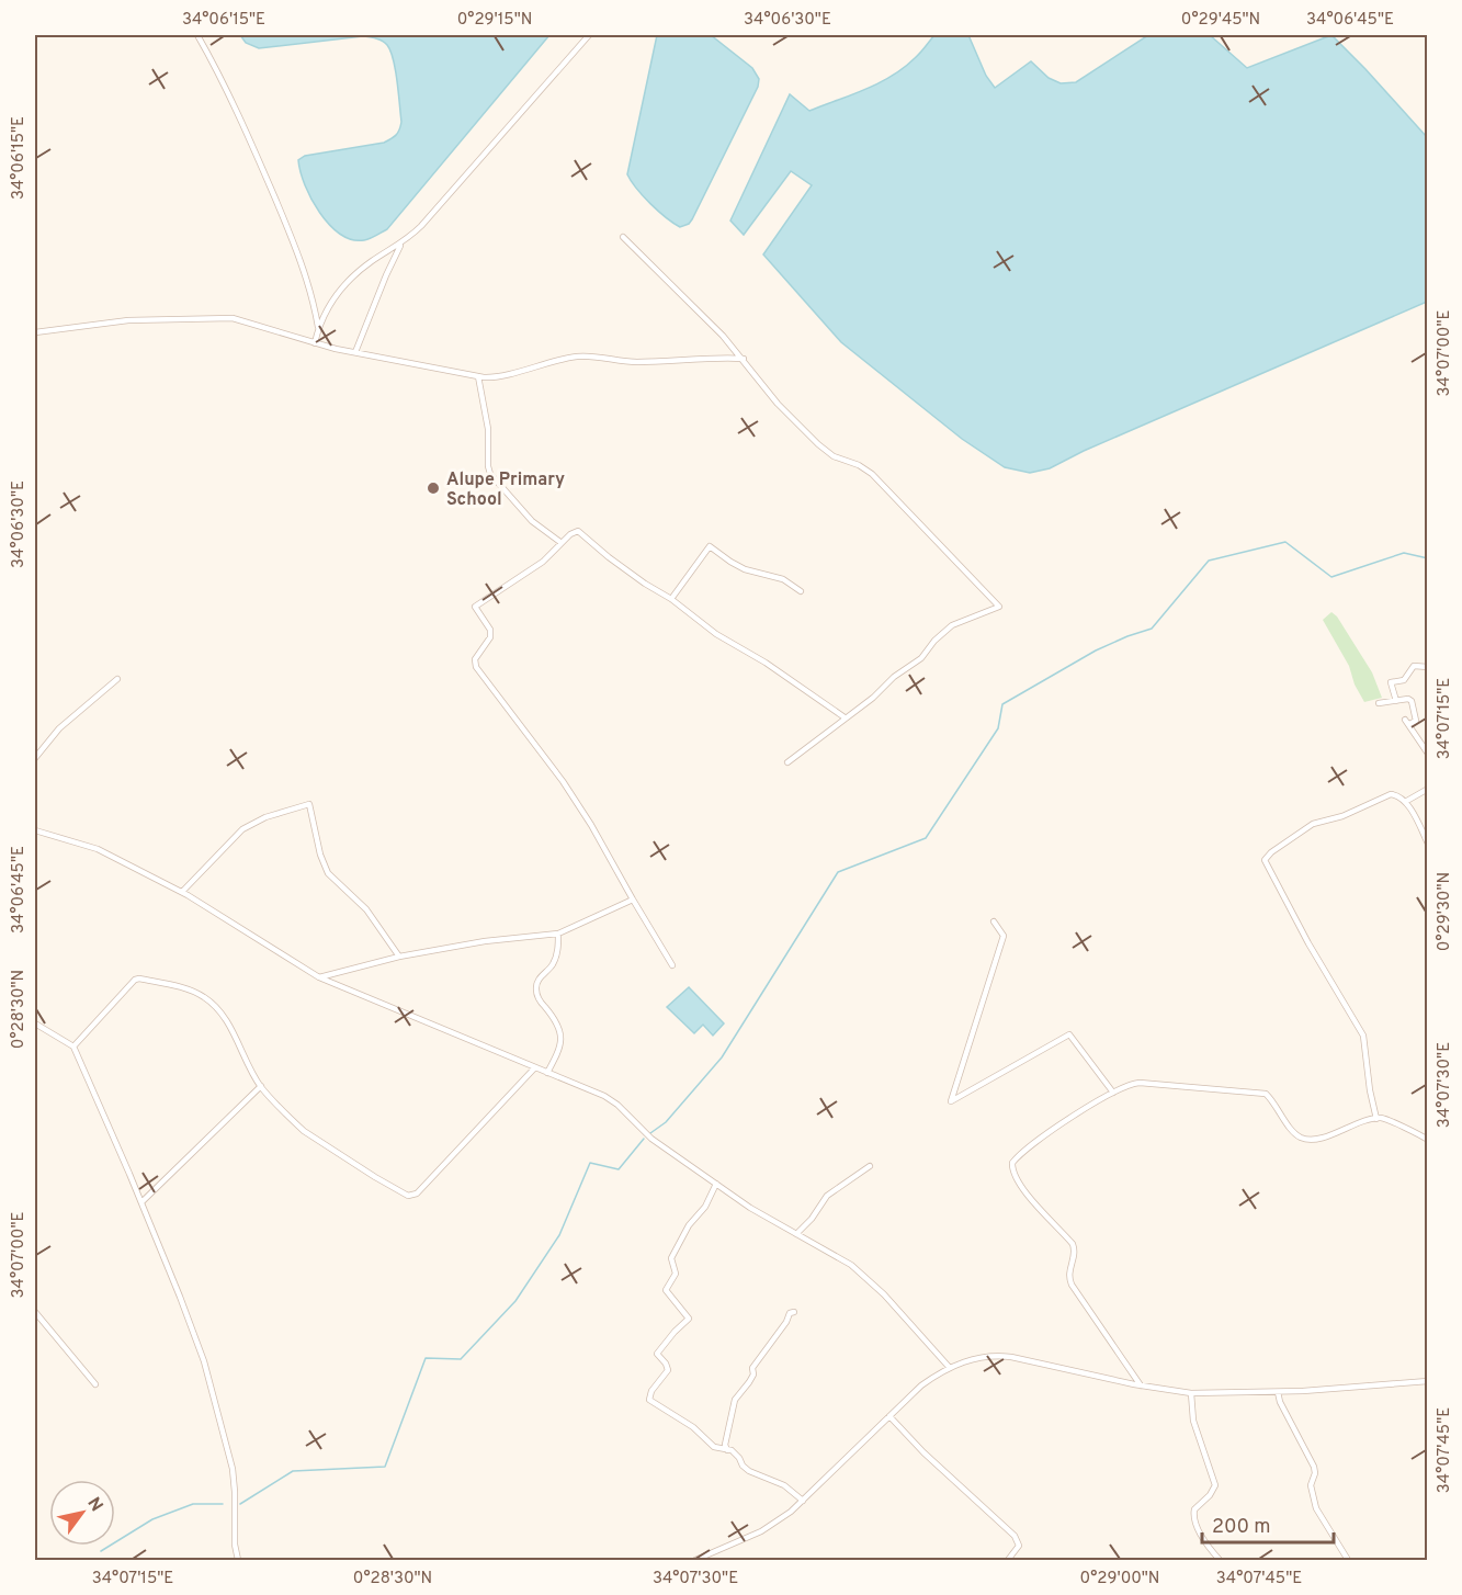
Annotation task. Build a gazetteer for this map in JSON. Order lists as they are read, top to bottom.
{
  "places": ["Alupe Primary School"],
  "scale_bar": "200 m",
  "north": "top right",
  "coordinates": [
    "34°06'15\"E",
    "0°29'15\"N",
    "34°06'30\"E",
    "0°29'45\"N",
    "34°06'45\"E",
    "34°07'00\"E",
    "34°07'15\"E",
    "0°29'30\"N",
    "0°28'30\"N",
    "34°07'30\"E",
    "34°07'45\"E",
    "0°29'00\"N"
  ]
}
